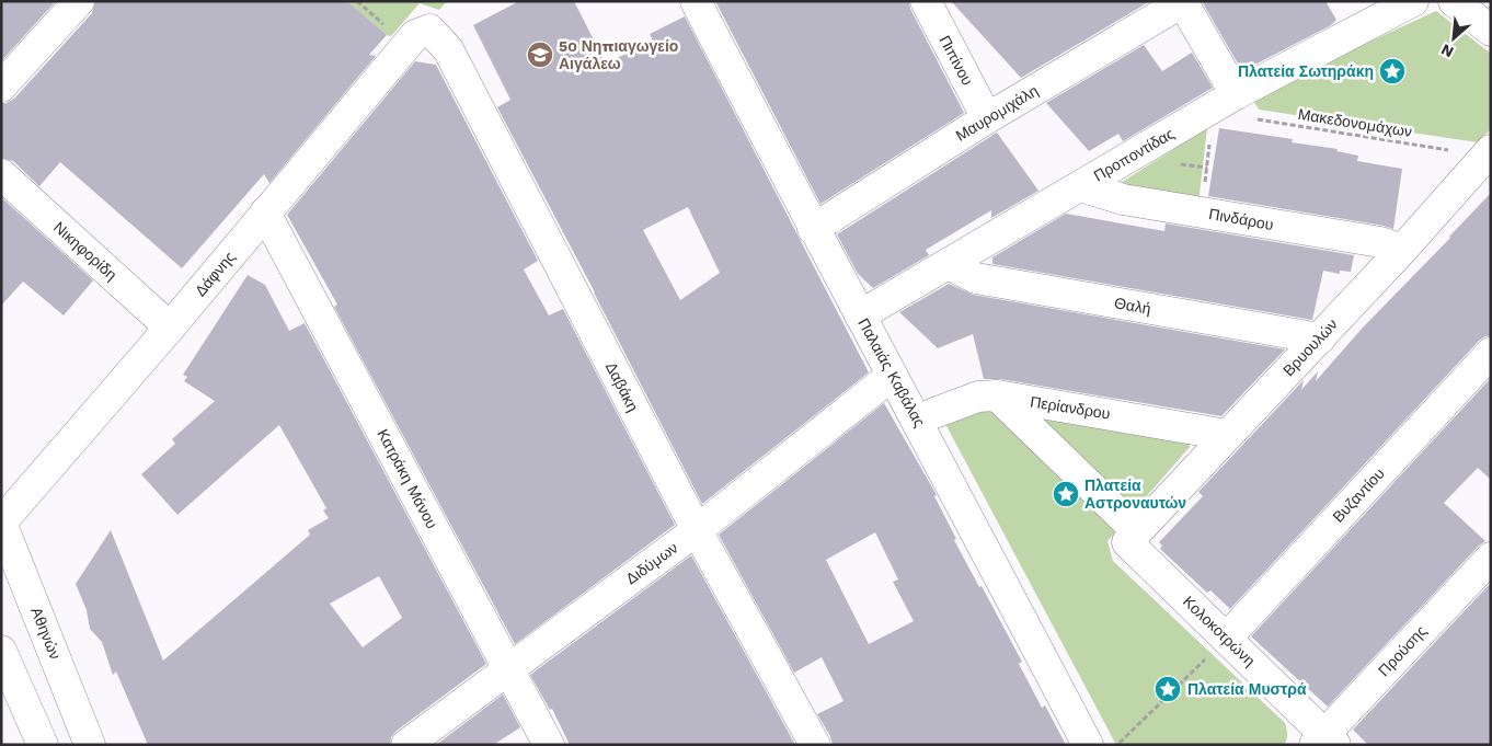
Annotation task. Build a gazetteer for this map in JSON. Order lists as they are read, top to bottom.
{
  "streets": {
    "main road": [
      "Πιπίνου",
      "Μαυρομιχάλη",
      "Προποντίδας",
      "Πινδάρου",
      "Νικηφορίδη",
      "Δάφνης",
      "Θαλή",
      "Βρυουλών",
      "Παλαιάς Καβάλας",
      "Δαβάκη",
      "Περίανδρου",
      "Κατράκη Μάνου",
      "Βυζαντίου",
      "Διδύμων",
      "Κολοκοτρώνη",
      "Αθηνών",
      "Προύσης"
    ],
    "path": ["Μακεδονομάχων"]
  },
  "crossings": [
    ["Πιπίνου", "Μαυρομιχάλη"],
    ["Μαυρομιχάλη", "Παλαιάς Καβάλας"],
    ["Μακεδονομάχων", "Προποντίδας"],
    ["Μακεδονομάχων", "Βρυουλών"],
    ["Προποντίδας", "Πινδάρου"],
    ["Προποντίδας", "Θαλή"],
    ["Προποντίδας", "Παλαιάς Καβάλας"],
    ["Πινδάρου", "Βρυουλών"],
    ["Νικηφορίδη", "Δάφνης"],
    ["Δάφνης", "Δαβάκη"],
    ["Δάφνης", "Κατράκη Μάνου"],
    ["Δάφνης", "Αθηνών"],
    ["Θαλή", "Βρυουλών"],
    ["Βρυουλών", "Περίανδρου"],
    ["Βρυουλών", "Κολοκοτρώνη"],
    ["Παλαιάς Καβάλας", "Περίανδρου"],
    ["Παλαιάς Καβάλας", "Διδύμων"],
    ["Δαβάκη", "Διδύμων"],
    ["Περίανδρου", "Κολοκοτρώνη"],
    ["Κατράκη Μάνου", "Διδύμων"],
    ["Βυζαντίου", "Κολοκοτρώνη"],
    ["Κολοκοτρώνη", "Προύσης"]
  ],
  "places": {
    "school or university": ["5ο Νηπιαγωγείο Αιγάλεω"],
    "place": ["Πλατεία Σωτηράκη", "Πλατεία Αστροναυτών", "Πλατεία Μυστρά"]
  },
  "north": "bottom left"
}
